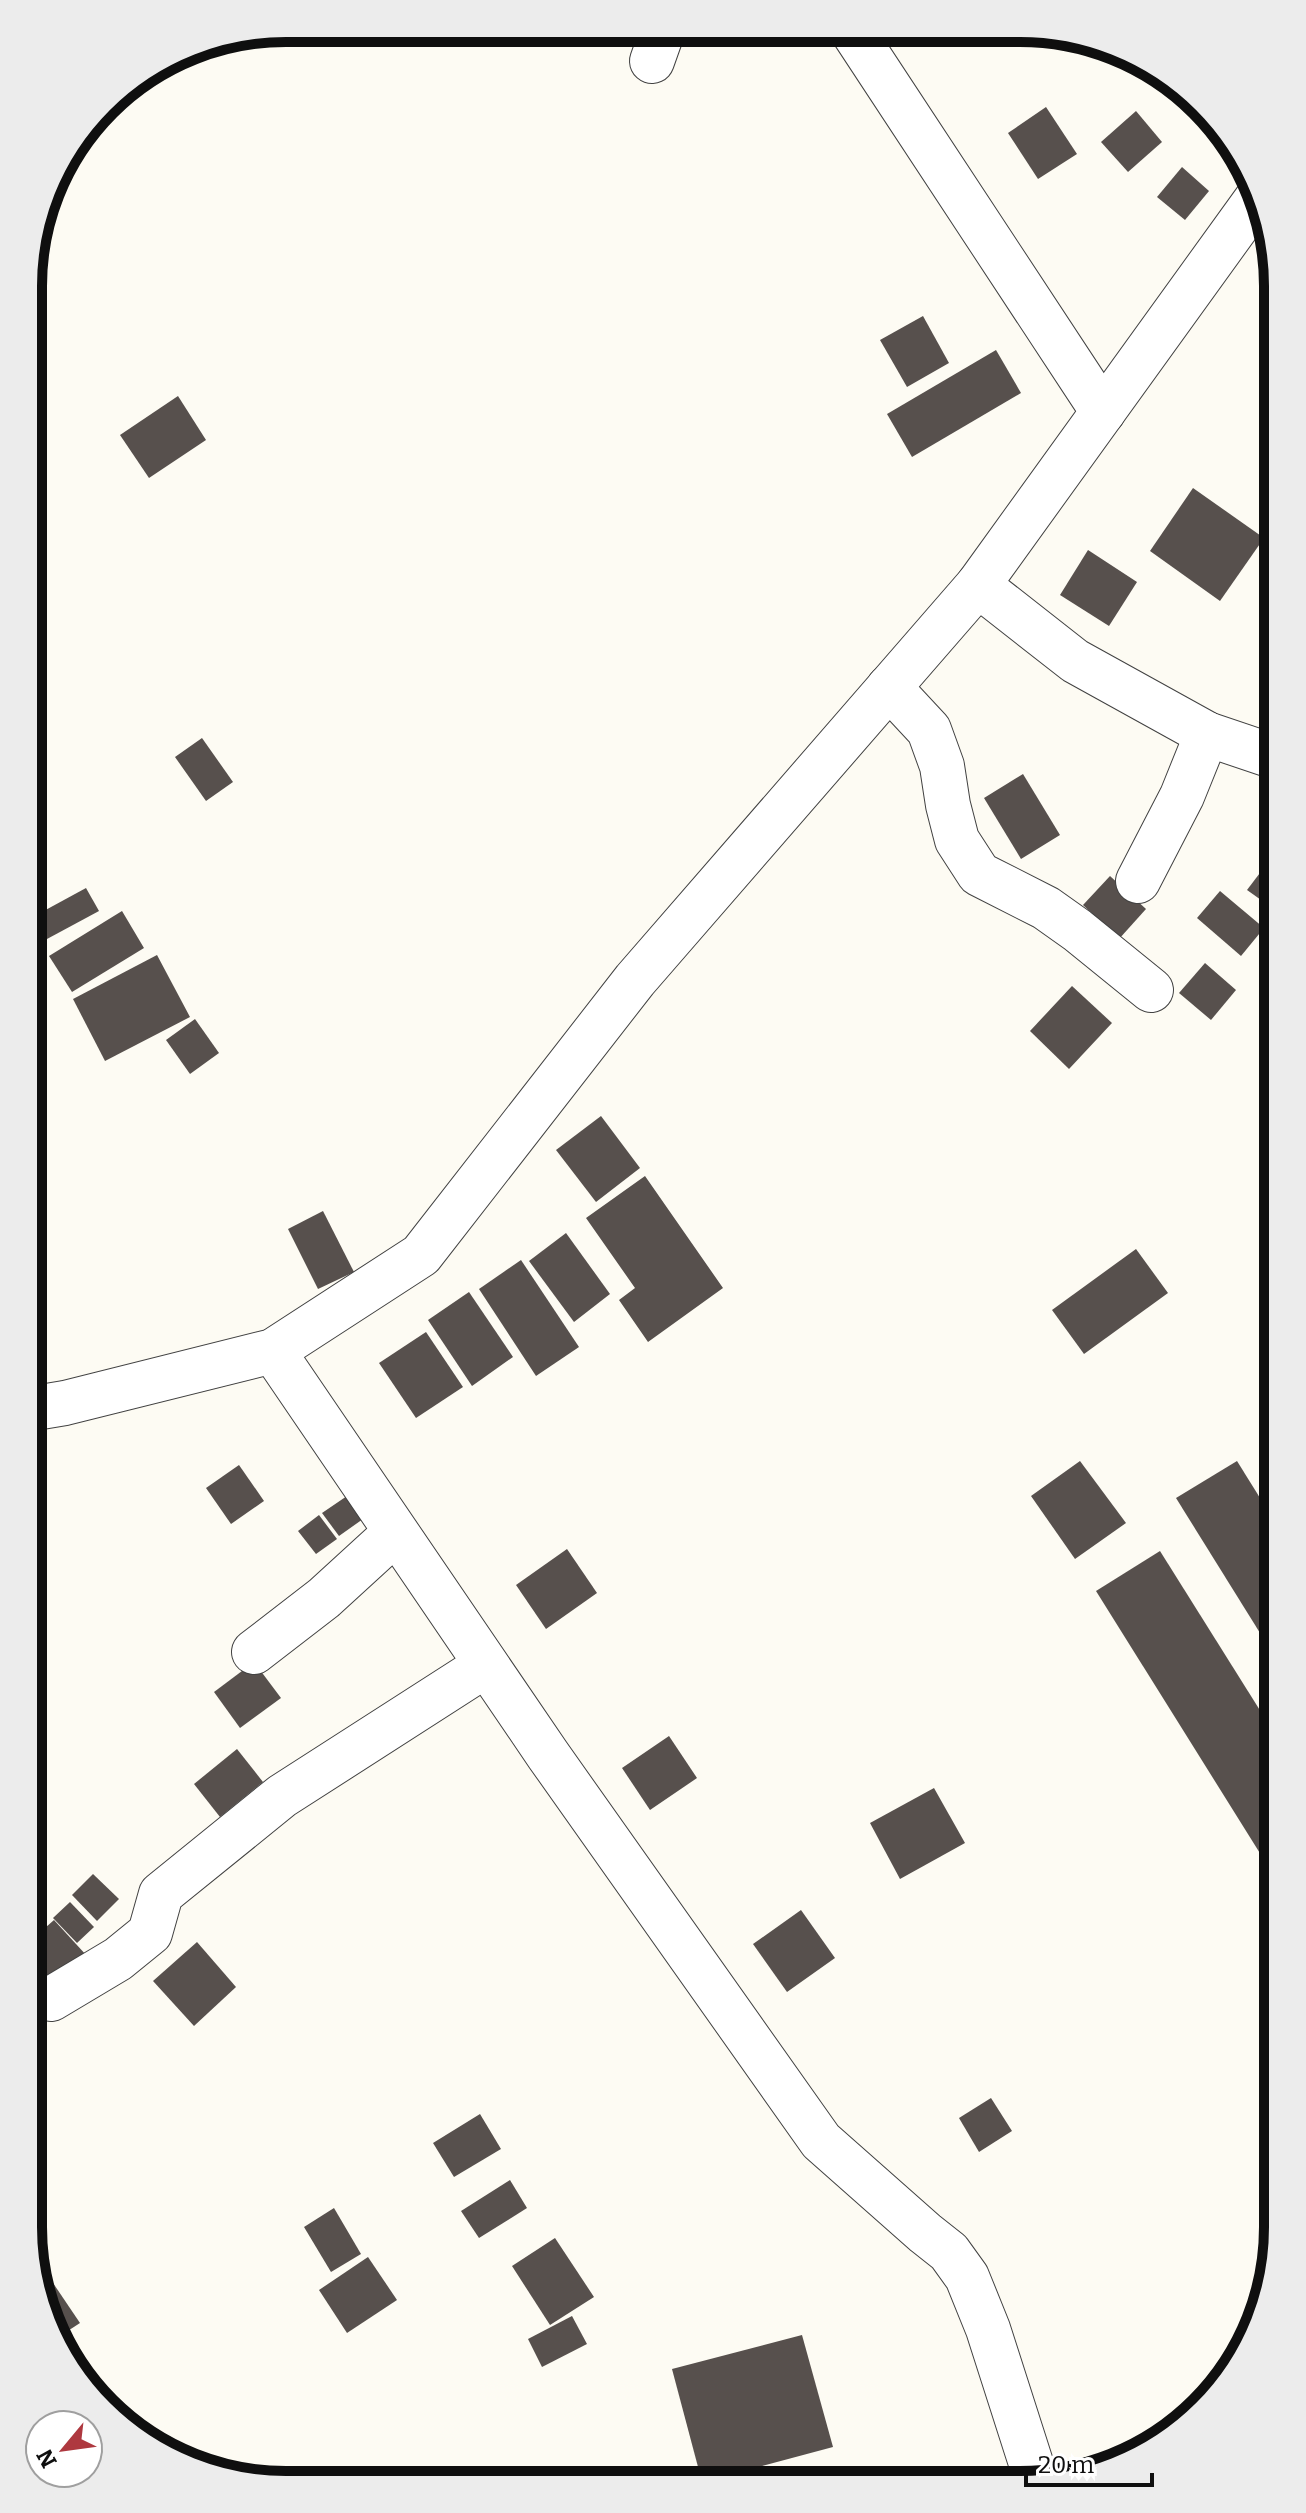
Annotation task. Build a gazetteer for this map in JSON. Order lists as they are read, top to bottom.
{
  "scale_bar": "20 m",
  "north": "bottom left"
}
